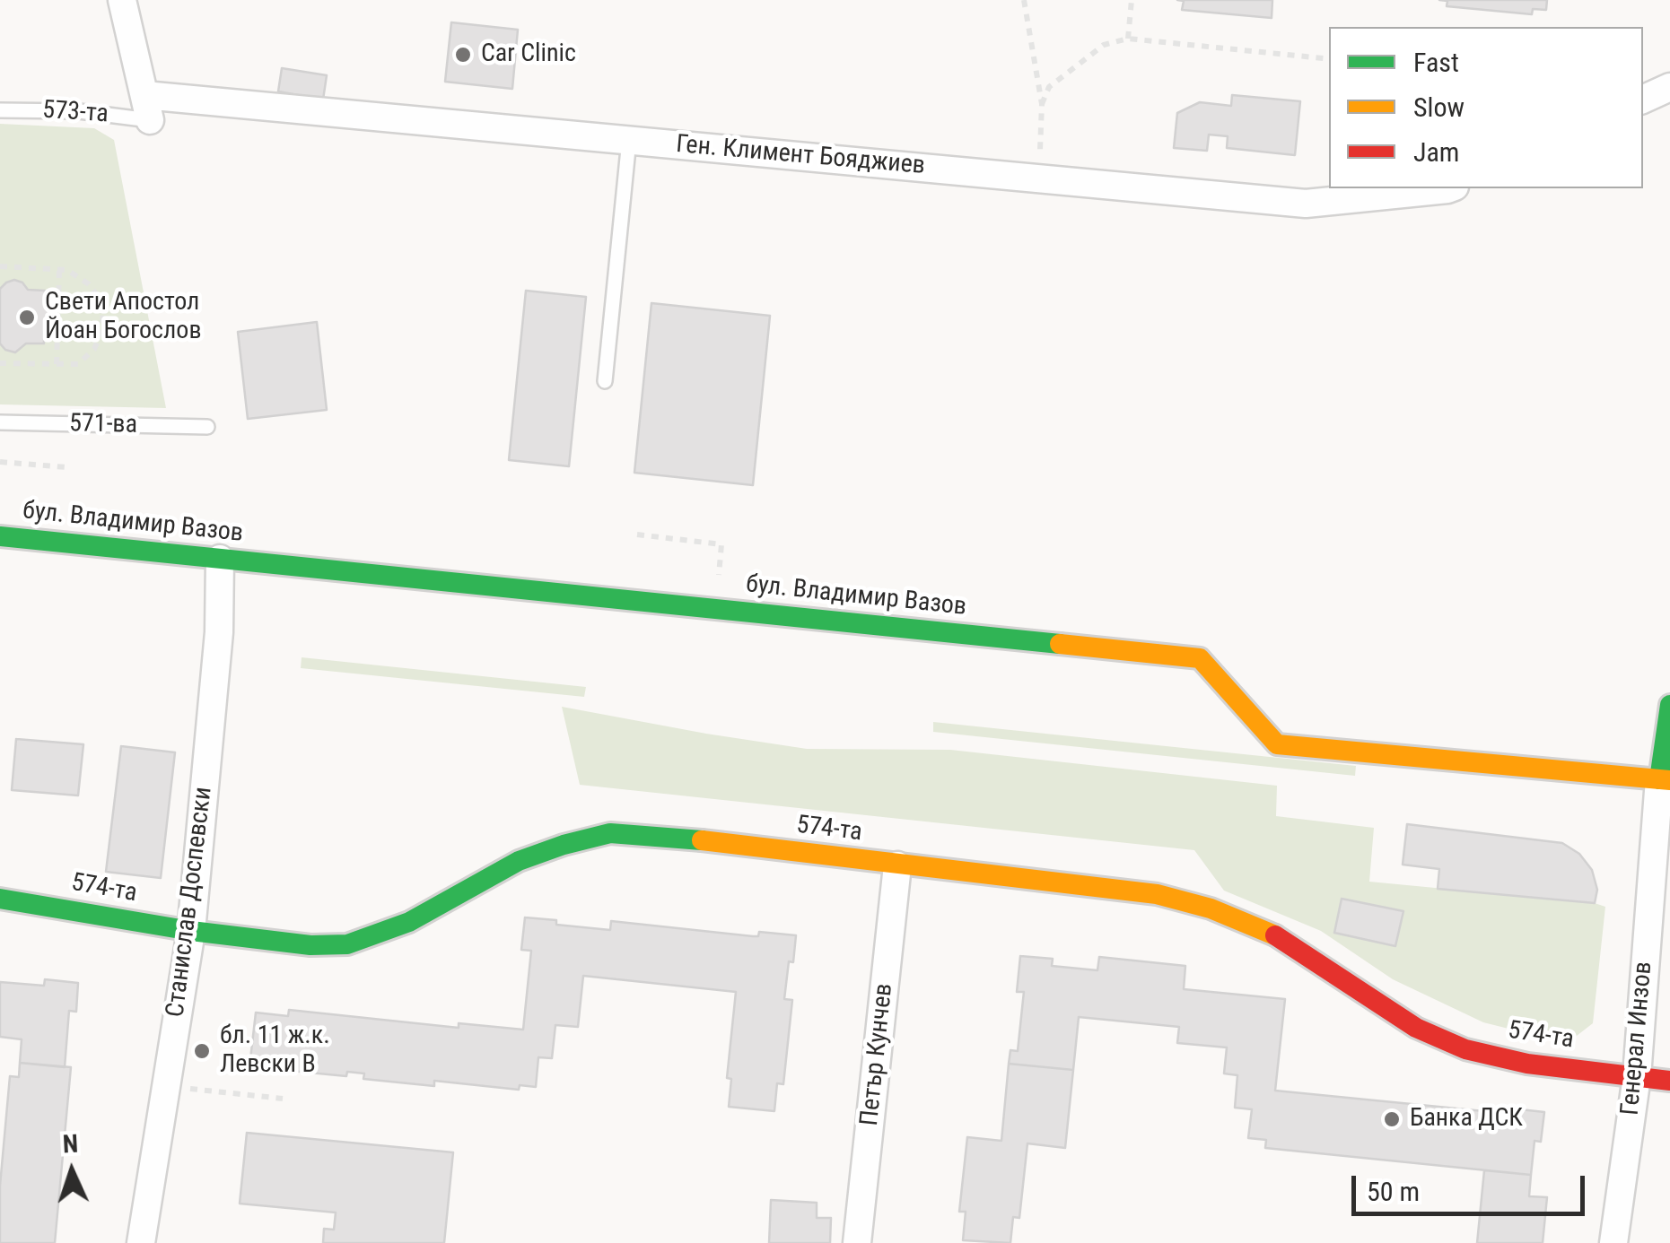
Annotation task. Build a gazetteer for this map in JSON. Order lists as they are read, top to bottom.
{
  "streets": {
    "main road": ["бул. Владимир Вазов", "574-та"],
    "street": [
      "Ген. Климент Бояджиев",
      "Станислав Доспевски",
      "Генерал Инзов",
      "Петър Кунчев"
    ],
    "lane": ["573-та", "571-ва"]
  },
  "crossings": [
    ["573-та", "Ген. Климент Бояджиев"],
    ["бул. Владимир Вазов", "Станислав Доспевски"],
    ["бул. Владимир Вазов", "Генерал Инзов"],
    ["574-та", "Станислав Доспевски"],
    ["574-та", "Генерал Инзов"],
    ["574-та", "Петър Кунчев"]
  ],
  "places": [
    "Car Clinic",
    "Свети Апостол Йоан Богослов",
    "бл. 11 ж.к. Левски В",
    "Банка ДСК"
  ],
  "legend": ["Fast", "Slow", "Jam"],
  "scale_bar": "50 m",
  "north": "top"
}
